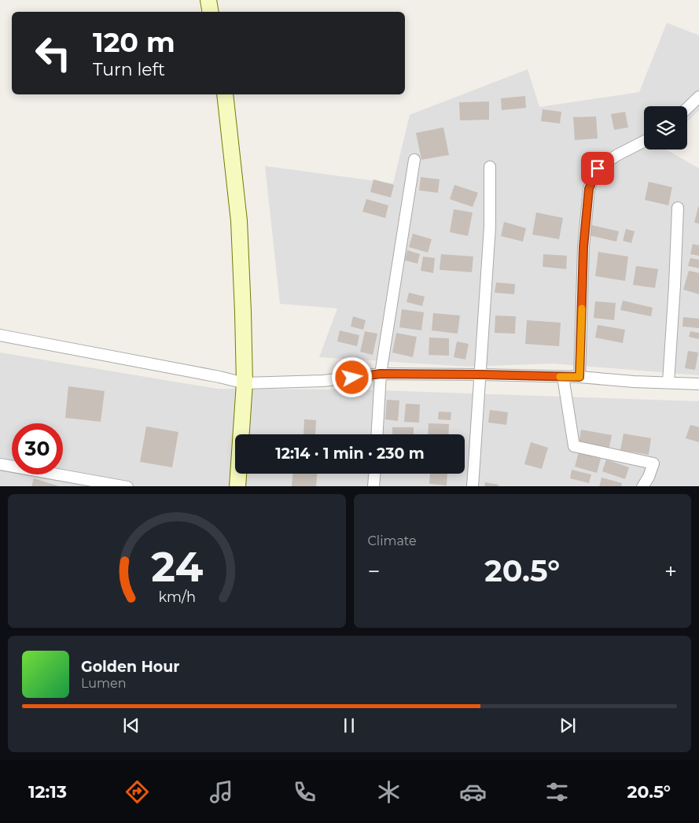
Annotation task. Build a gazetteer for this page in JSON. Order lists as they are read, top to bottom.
{
  "page": {
    "turn": ["120 m", "Turn left"],
    "limit": "30",
    "trip": "12:14 · 1 min · 230 m",
    "tile": "Climate",
    "heat": ["−", "20.5°", "+"],
    "song": ["Golden Hour", "Lumen"],
    "tabs": ["12:13", "20.5°"],
    "gauge": ["24", "km/h"]
  }
}
